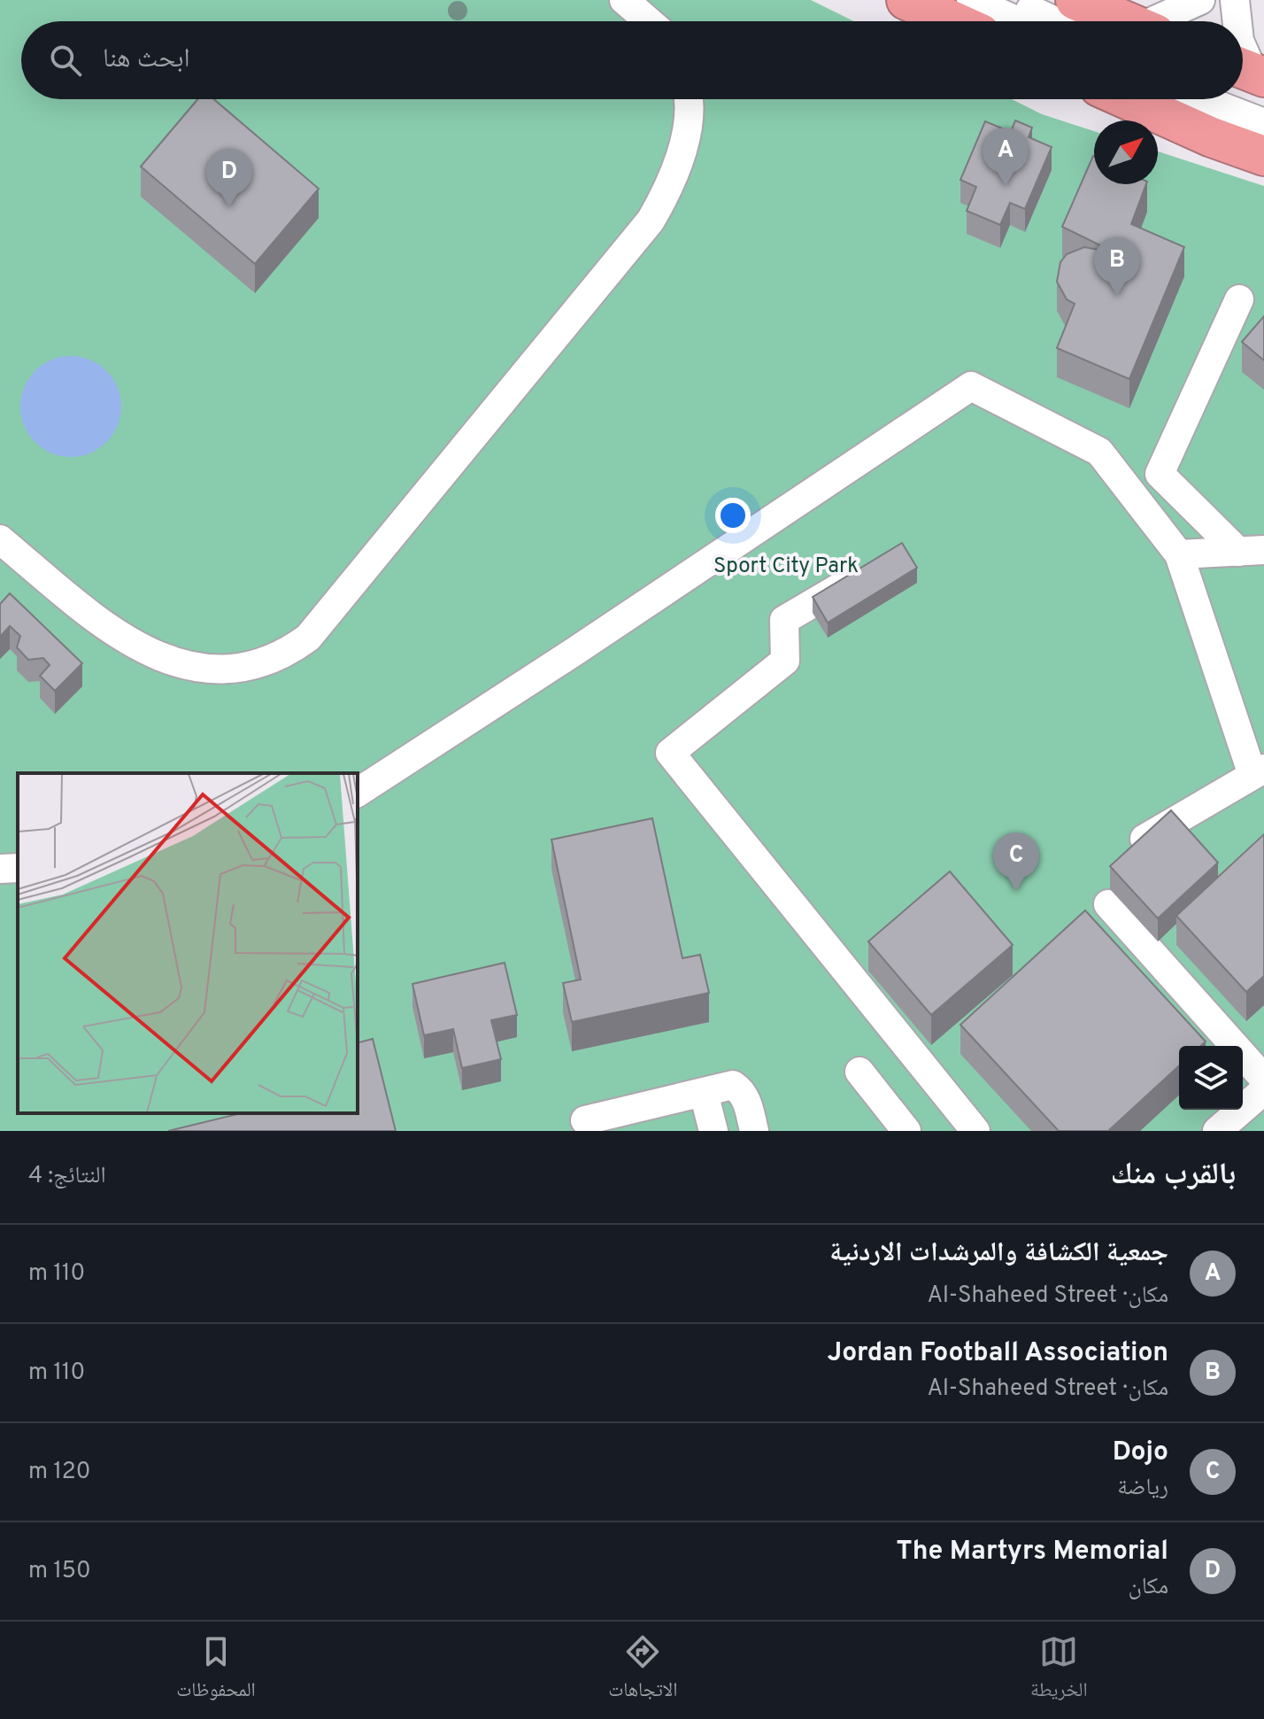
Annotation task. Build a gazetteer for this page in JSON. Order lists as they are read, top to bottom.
{
  "parks": ["Sport City Park"],
  "north": "top right",
  "page": {
    "search": "ابحث هنا",
    "pins": [
      "A",
      "D",
      "B",
      "C"
    ],
    "heading": ["بالقرب منك", "النتائج: 4"],
    "list": [
      {
        "mark": "A",
        "name": "جمعية الكشافة والمرشدات الاردنية",
        "note": "مكان · Al-Shaheed Street",
        "value": "110 m"
      },
      {
        "mark": "B",
        "name": "Jordan Football Association",
        "note": "مكان · Al-Shaheed Street",
        "value": "110 m"
      },
      {
        "mark": "C",
        "name": "Dojo",
        "note": "رياضة",
        "value": "120 m"
      },
      {
        "mark": "D",
        "name": "The Martyrs Memorial",
        "note": "مكان",
        "value": "150 m"
      }
    ],
    "nav": ["الخريطة", "الاتجاهات", "المحفوظات"]
  }
}
